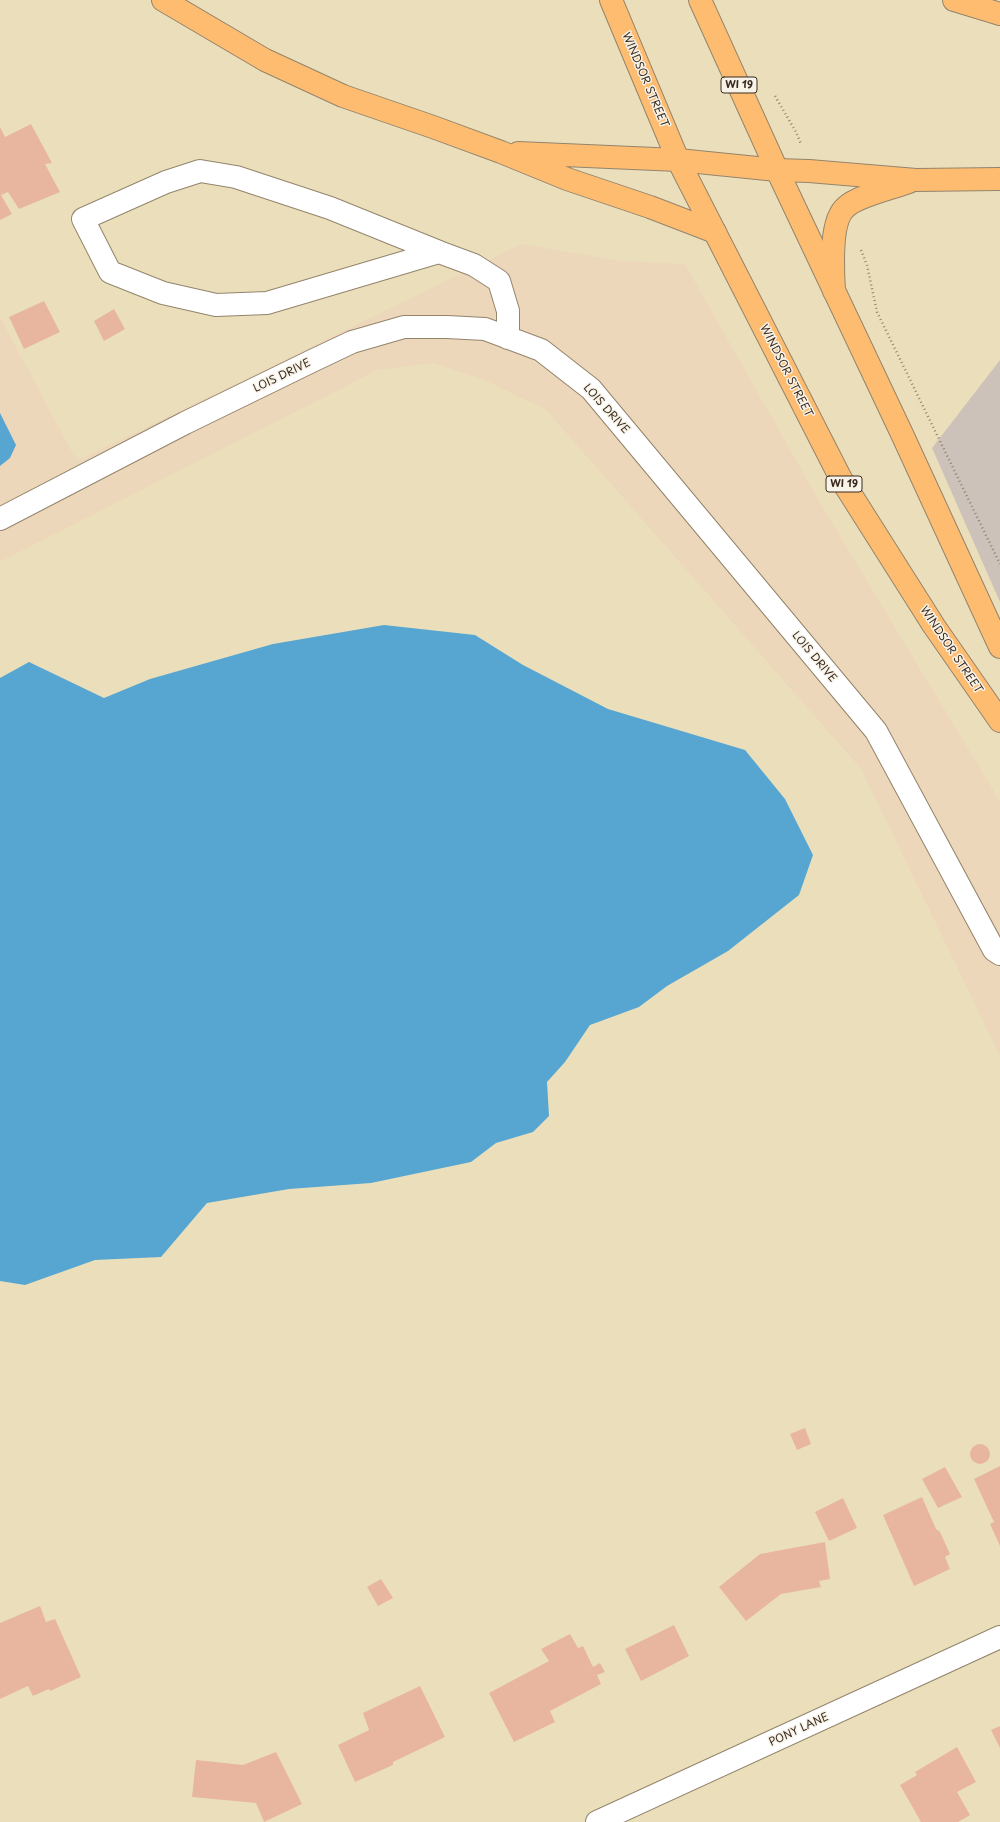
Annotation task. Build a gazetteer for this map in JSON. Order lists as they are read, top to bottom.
{
  "streets": {
    "main road": ["WINDSOR STREET", "WI 19"],
    "street": ["LOIS DRIVE", "PONY LANE"]
  }
}
